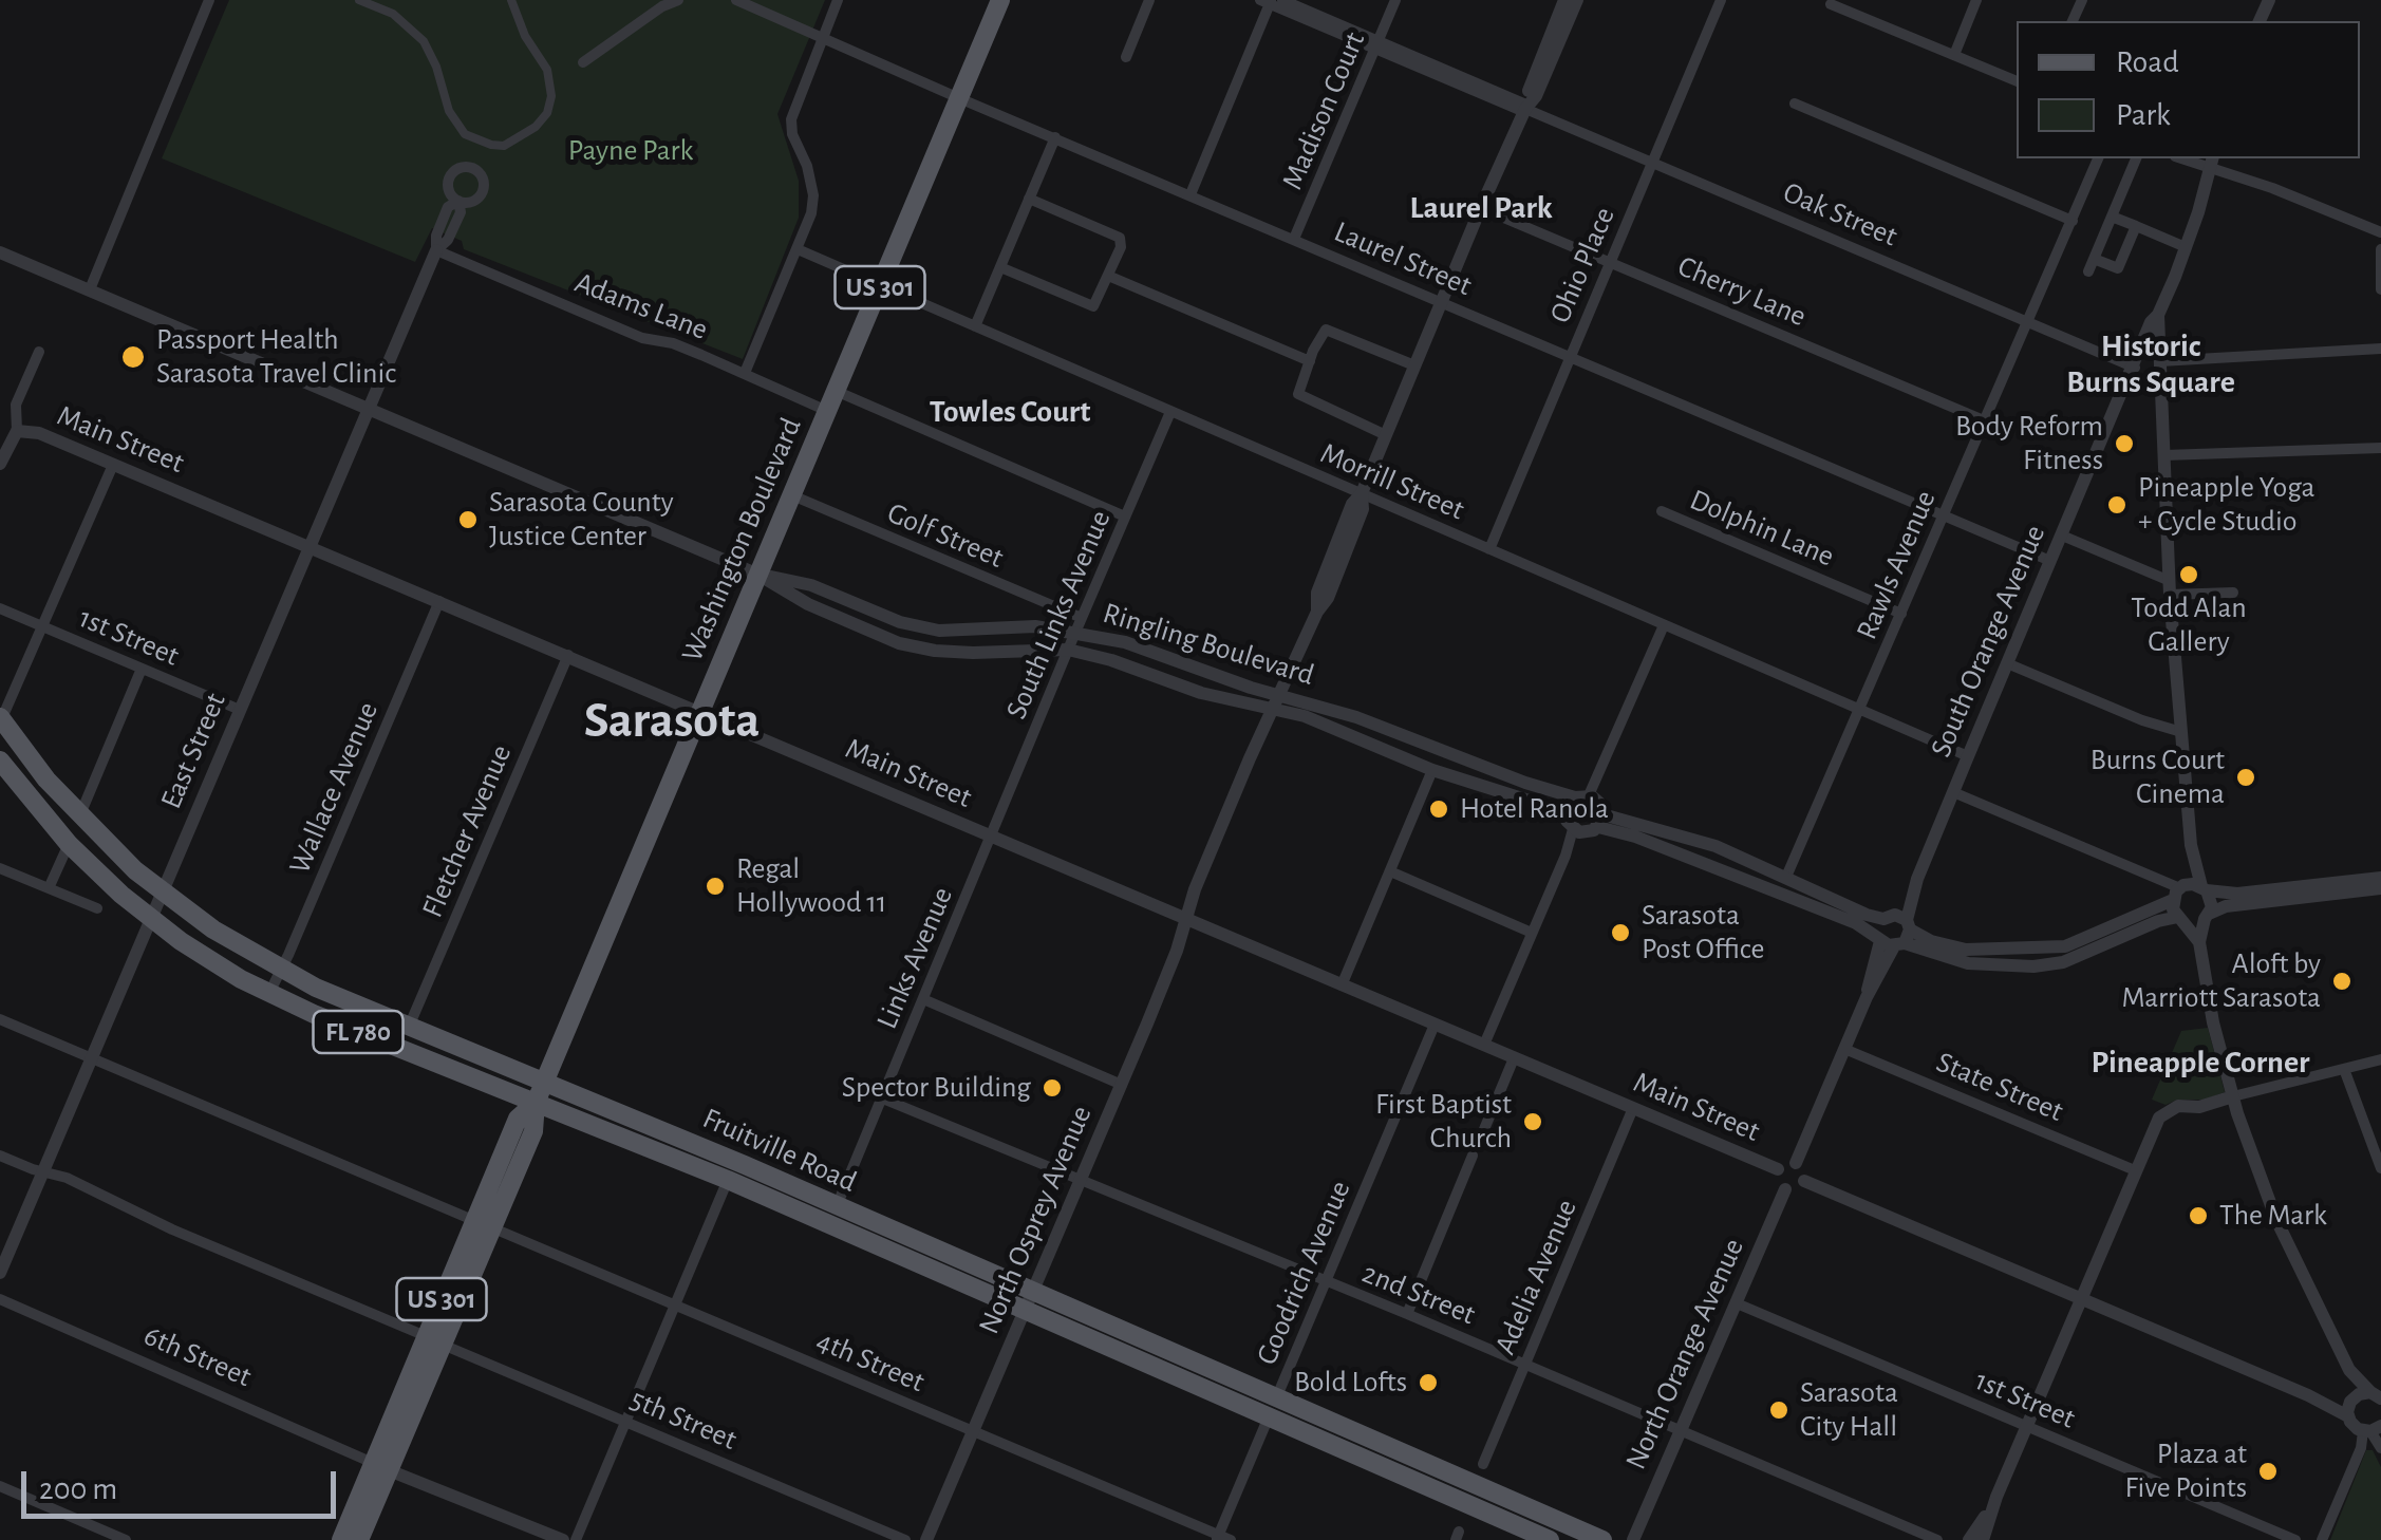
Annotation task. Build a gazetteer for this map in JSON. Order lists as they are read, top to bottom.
{
  "streets": {
    "main road": [
      "US 301",
      "Washington Boulevard",
      "FL 780",
      "Fruitville Road"
    ],
    "street": [
      "Madison Court",
      "Oak Street",
      "Laurel Street",
      "Ohio Place",
      "Cherry Lane",
      "Adams Lane",
      "Main Street",
      "Morrill Street",
      "Dolphin Lane",
      "Golf Street",
      "Rawls Avenue",
      "South Links Avenue",
      "1st Street",
      "South Orange Avenue",
      "Ringling Boulevard",
      "East Street",
      "Wallace Avenue",
      "Fletcher Avenue",
      "Links Avenue",
      "State Street",
      "North Osprey Avenue",
      "Goodrich Avenue",
      "Adelia Avenue",
      "2nd Street",
      "North Orange Avenue",
      "6th Street",
      "4th Street",
      "5th Street"
    ]
  },
  "crossings": [
    ["Madison Court", "Oak Street"],
    ["Madison Court", "Laurel Street"],
    ["Oak Street", "Ohio Place"],
    ["Oak Street", "Rawls Avenue"],
    ["Oak Street", "South Orange Avenue"],
    ["Oak Street", "North Osprey Avenue"],
    ["Laurel Street", "Ohio Place"],
    ["Laurel Street", "Washington Boulevard"],
    ["Laurel Street", "Rawls Avenue"],
    ["Laurel Street", "South Orange Avenue"],
    ["Laurel Street", "North Osprey Avenue"],
    ["Ohio Place", "Cherry Lane"],
    ["Ohio Place", "Morrill Street"],
    ["Cherry Lane", "Rawls Avenue"],
    ["Cherry Lane", "North Osprey Avenue"],
    ["Adams Lane", "Washington Boulevard"],
    ["Adams Lane", "East Street"],
    ["Main Street", "Washington Boulevard"],
    ["Main Street", "South Links Avenue"],
    ["Main Street", "South Orange Avenue"],
    ["Main Street", "East Street"],
    ["Main Street", "Wallace Avenue"],
    ["Main Street", "Fletcher Avenue"],
    ["Main Street", "Links Avenue"],
    ["Main Street", "North Osprey Avenue"],
    ["Main Street", "Goodrich Avenue"],
    ["Main Street", "Adelia Avenue"],
    ["Main Street", "North Orange Avenue"],
    ["Morrill Street", "Washington Boulevard"],
    ["Morrill Street", "Rawls Avenue"],
    ["Morrill Street", "South Links Avenue"],
    ["Morrill Street", "South Orange Avenue"],
    ["Morrill Street", "North Osprey Avenue"],
    ["Dolphin Lane", "Rawls Avenue"],
    ["Golf Street", "Washington Boulevard"],
    ["Golf Street", "South Links Avenue"],
    ["Golf Street", "Ringling Boulevard"],
    ["Washington Boulevard", "Ringling Boulevard"],
    ["Washington Boulevard", "Fruitville Road"],
    ["Washington Boulevard", "6th Street"],
    ["Washington Boulevard", "4th Street"],
    ["Washington Boulevard", "5th Street"],
    ["South Links Avenue", "Ringling Boulevard"],
    ["South Links Avenue", "Links Avenue"],
    ["1st Street", "East Street"],
    ["1st Street", "North Orange Avenue"],
    ["South Orange Avenue", "State Street"],
    ["South Orange Avenue", "North Orange Avenue"],
    ["Ringling Boulevard", "East Street"],
    ["Ringling Boulevard", "North Osprey Avenue"],
    ["East Street", "Fruitville Road"],
    ["East Street", "4th Street"],
    ["East Street", "5th Street"],
    ["Wallace Avenue", "Fruitville Road"],
    ["Fletcher Avenue", "Fruitville Road"],
    ["Links Avenue", "Fruitville Road"],
    ["Links Avenue", "2nd Street"],
    ["Fruitville Road", "North Osprey Avenue"],
    ["Fruitville Road", "Goodrich Avenue"],
    ["North Osprey Avenue", "2nd Street"],
    ["North Osprey Avenue", "4th Street"],
    ["Goodrich Avenue", "2nd Street"],
    ["Goodrich Avenue", "4th Street"],
    ["Adelia Avenue", "2nd Street"],
    ["2nd Street", "North Orange Avenue"]
  ],
  "districts": [
    "Laurel Park",
    "Historic Burns Square",
    "Towles Court",
    "Sarasota",
    "Pineapple Corner"
  ],
  "parks": ["Payne Park"],
  "places": [
    "Passport Health Sarasota Travel Clinic",
    "Body Reform Fitness",
    "Pineapple Yoga + Cycle Studio",
    "Sarasota County Justice Center",
    "Todd Alan Gallery",
    "Burns Court Cinema",
    "Hotel Ranola",
    "Regal Hollywood 11",
    "Sarasota Post Office",
    "Aloft by Marriott Sarasota",
    "Spector Building",
    "First Baptist Church",
    "The Mark",
    "Bold Lofts",
    "Sarasota City Hall",
    "Plaza at Five Points"
  ],
  "legend": ["Road", "Park"],
  "scale_bar": "200 m"
}
